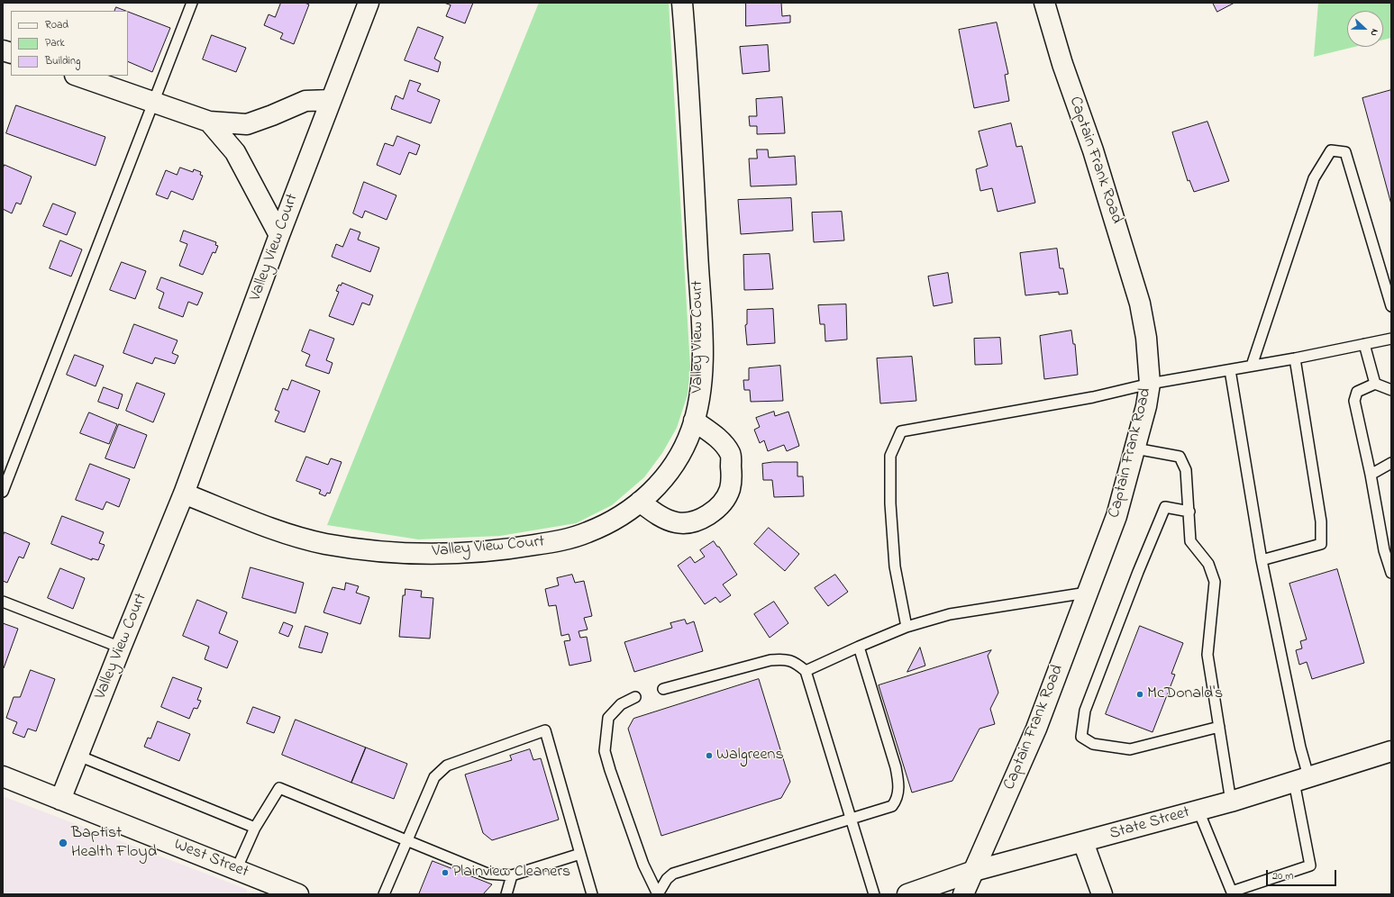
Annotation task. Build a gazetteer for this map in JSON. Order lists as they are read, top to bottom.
{
  "streets": {
    "street": [
      "Captain Frank Road",
      "Valley View Court",
      "State Street",
      "West Street"
    ]
  },
  "crossings": [
    ["Captain Frank Road", "State Street"],
    ["Valley View Court", "West Street"]
  ],
  "places": [
    "McDonald's",
    "Walgreens",
    "Baptist Health Floyd",
    "Plainview Cleaners"
  ],
  "legend": ["Road", "Park", "Building"],
  "scale_bar": "20 m",
  "north": "right"
}
